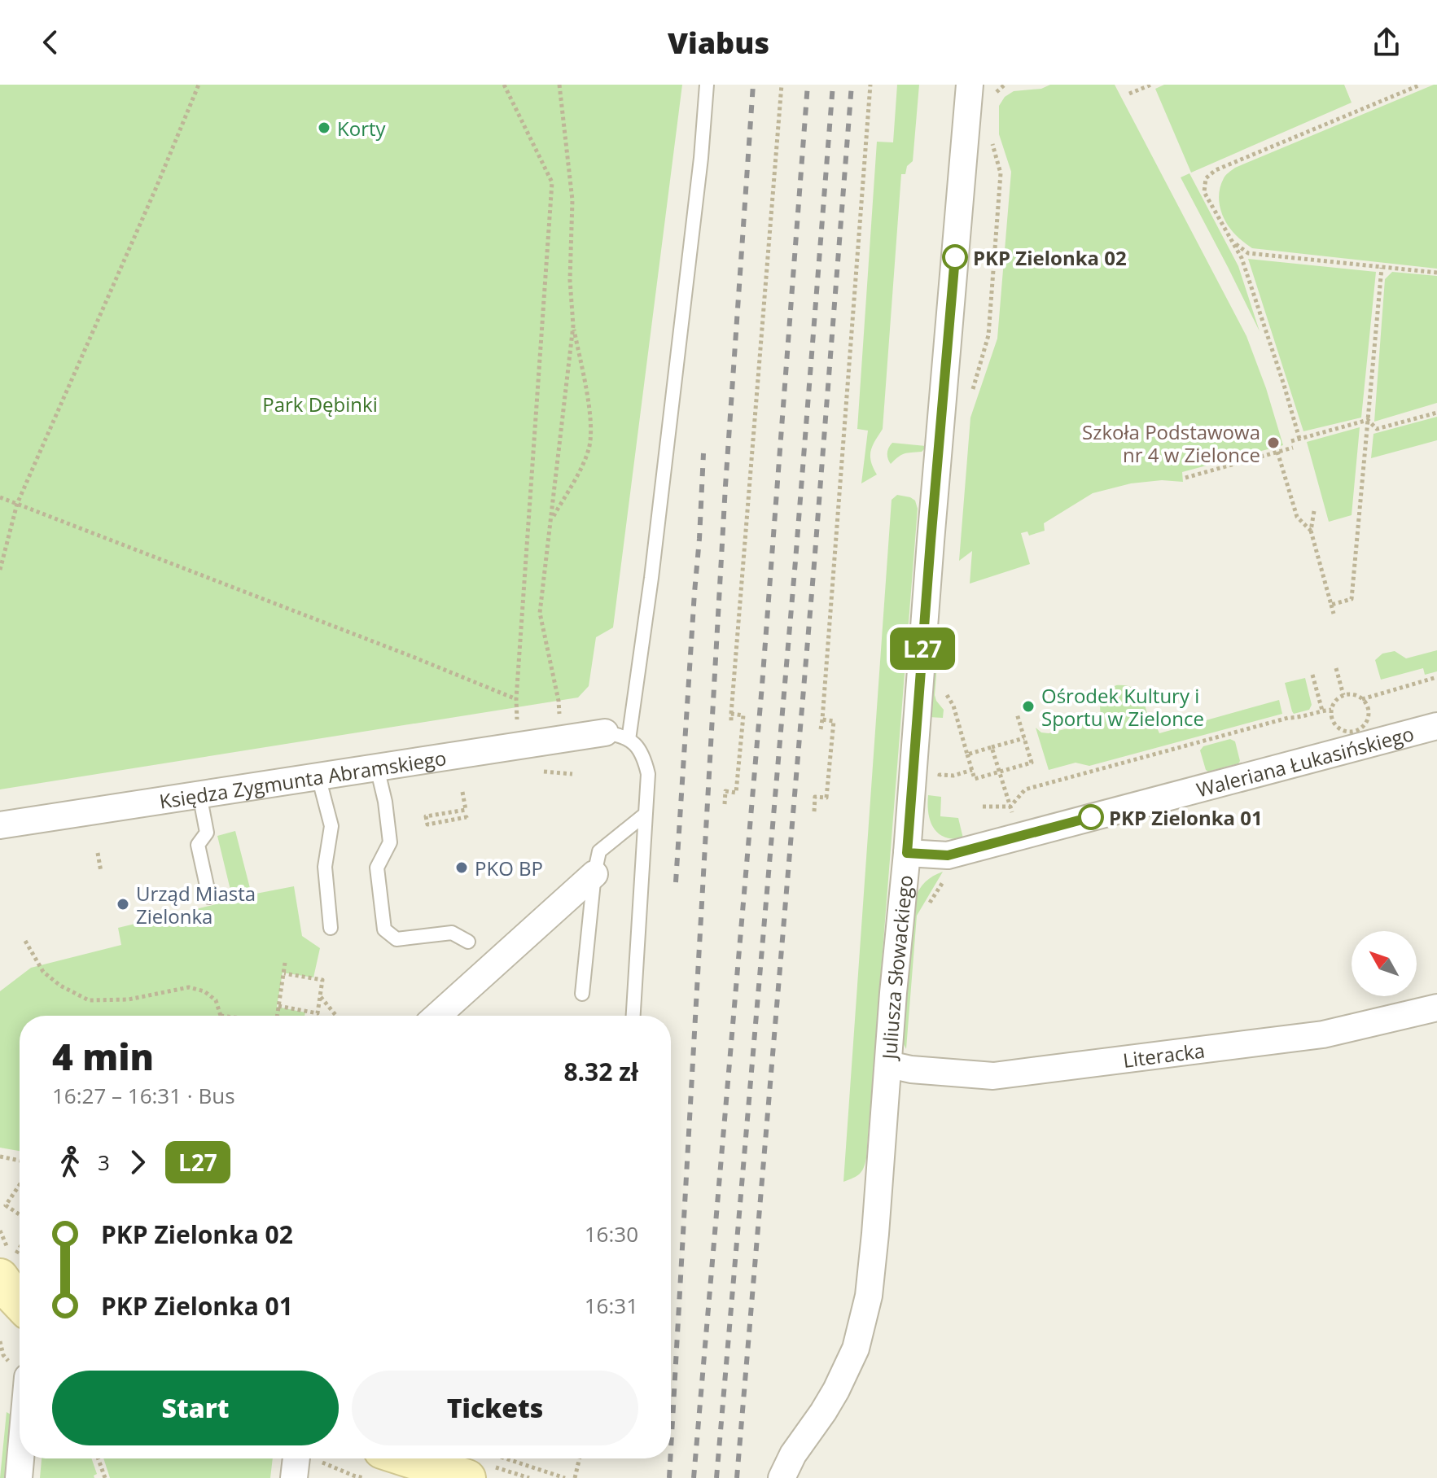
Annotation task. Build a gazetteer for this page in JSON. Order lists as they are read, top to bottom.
{
  "streets": {
    "street": [
      "Waleriana Łukasińskiego",
      "Księdza Zygmunta Abramskiego",
      "Juliusza Słowackiego",
      "Literacka"
    ]
  },
  "crossings": [
    ["Waleriana Łukasińskiego", "Juliusza Słowackiego"],
    ["Juliusza Słowackiego", "Literacka"]
  ],
  "parks": ["Park Dębinki"],
  "places": [
    "Korty",
    "PKP Zielonka 02",
    "Szkoła Podstawowa nr 4 w Zielonce",
    "Ośrodek Kultury i Sportu w Zielonce",
    "PKP Zielonka 01",
    "PKO BP",
    "Urząd Miasta Zielonka"
  ],
  "lines": ["bus line L27"],
  "north": "top left",
  "page": {
    "header": "Viabus",
    "on_map": "L27",
    "heading": ["4 min", "16:27 – 16:31 · Bus", "8.32 zł"],
    "legs": ["3", "L27"],
    "list": [
      {
        "name": "PKP Zielonka 02",
        "value": "16:30"
      },
      {
        "name": "PKP Zielonka 01",
        "value": "16:31"
      }
    ],
    "buttons": ["Start", "Tickets"]
  }
}
